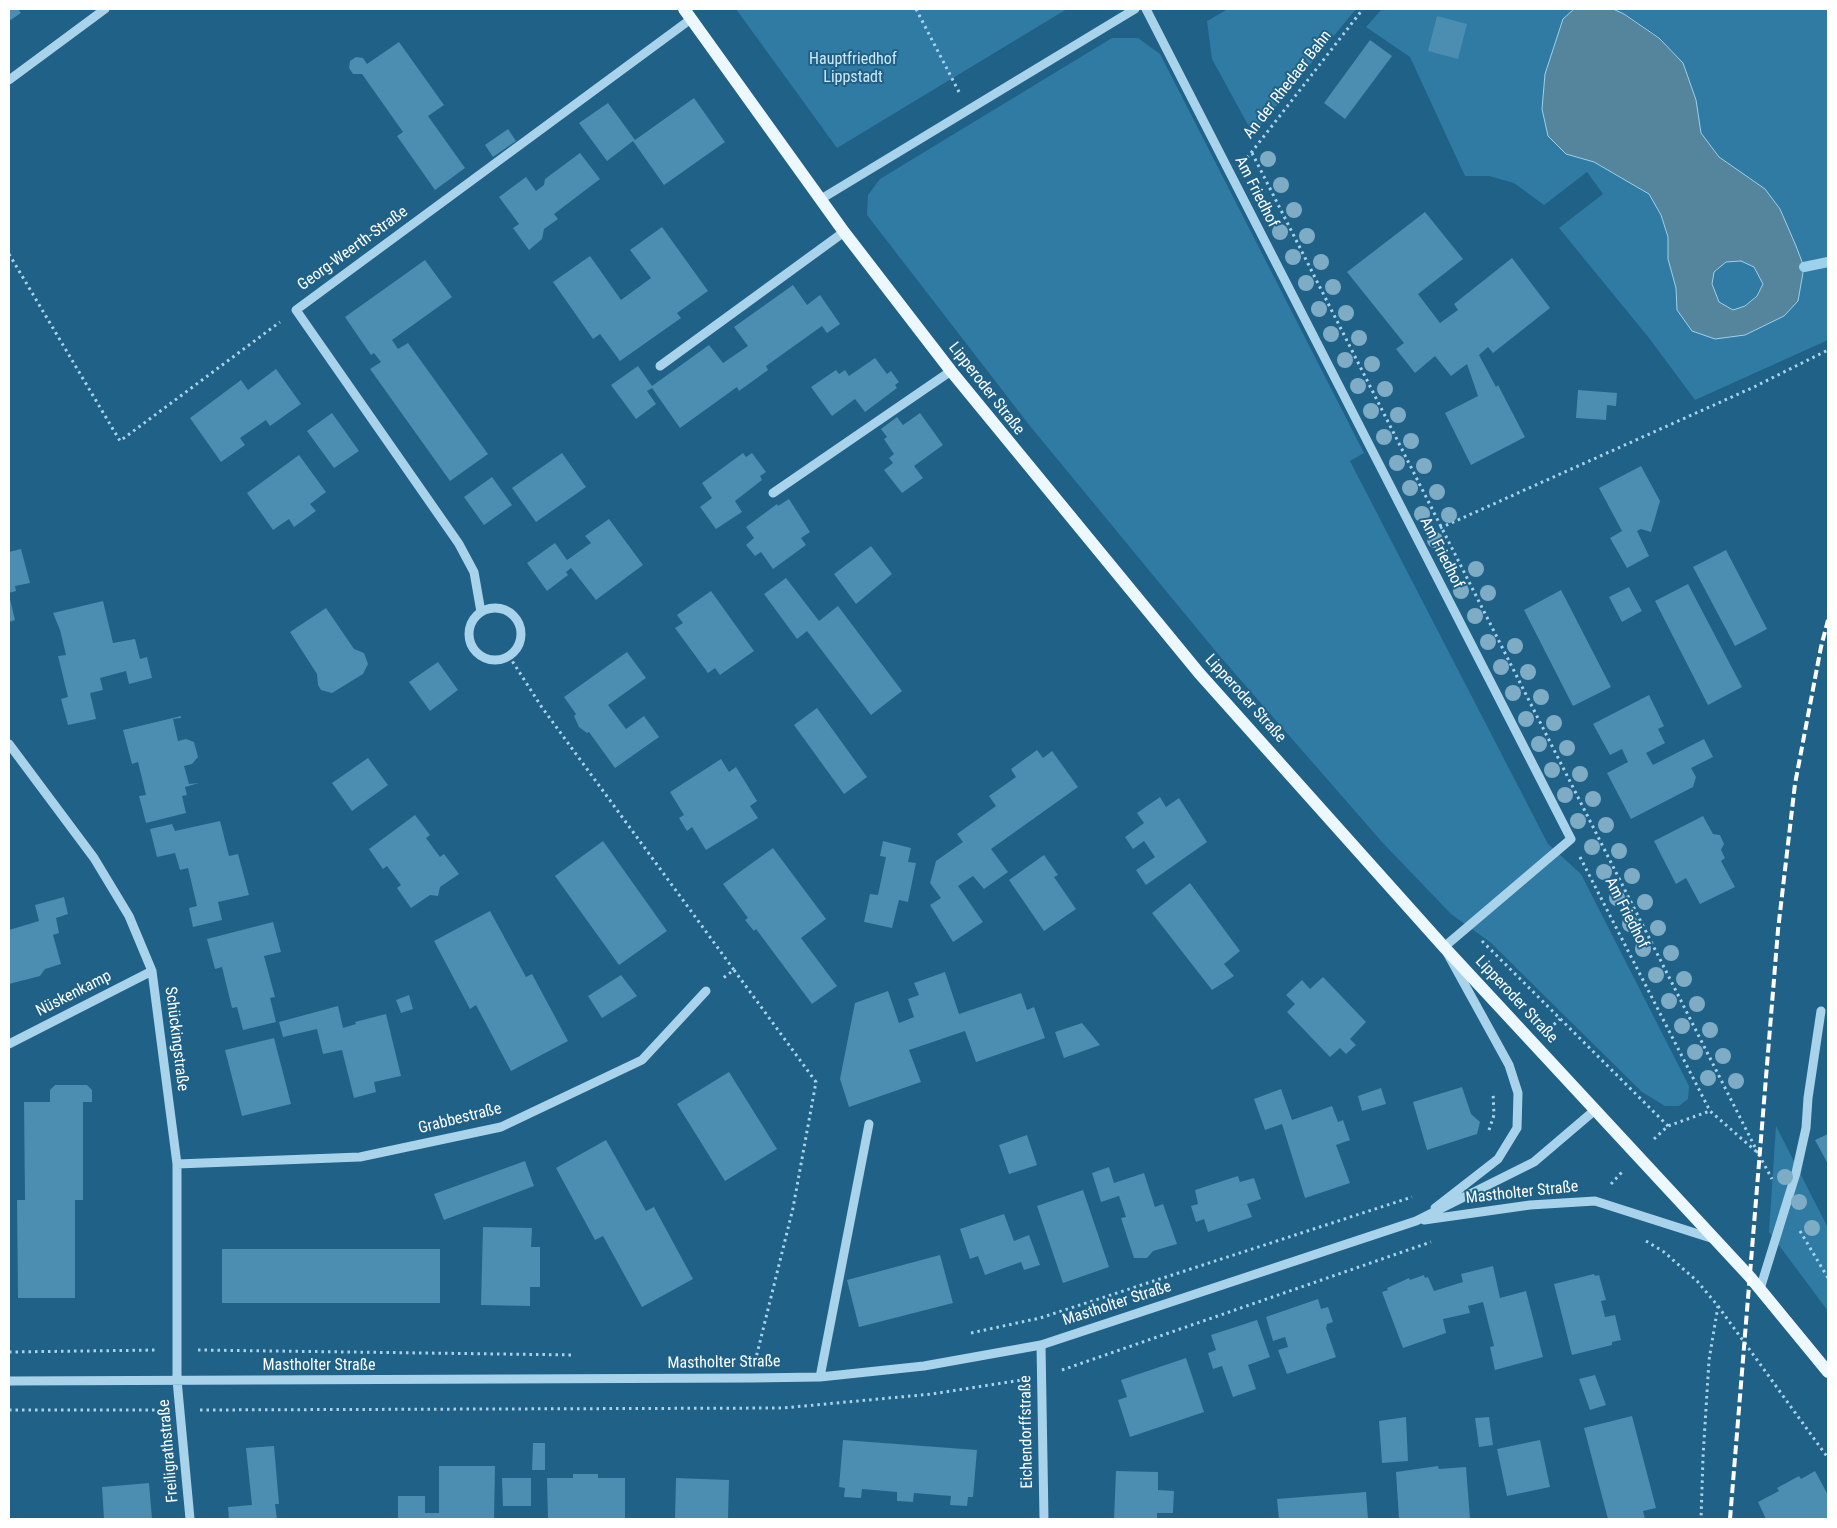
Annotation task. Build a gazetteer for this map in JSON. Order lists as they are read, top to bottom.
{
  "streets": {
    "main road": ["Lipperoder Straße"],
    "street": [
      "Am Friedhof",
      "Georg-Weerth-Straße",
      "Nüskenkamp",
      "Schückingstraße",
      "Grabbestraße",
      "Mastholter Straße",
      "Eichendorffstraße",
      "Freiligrathstraße"
    ],
    "path": ["An der Rhedaer Bahn"]
  },
  "crossings": [
    ["An der Rhedaer Bahn", "Am Friedhof"],
    ["Georg-Weerth-Straße", "Lipperoder Straße"],
    ["Lipperoder Straße", "Mastholter Straße"],
    ["Nüskenkamp", "Schückingstraße"],
    ["Schückingstraße", "Grabbestraße"],
    ["Schückingstraße", "Mastholter Straße"],
    ["Schückingstraße", "Freiligrathstraße"],
    ["Mastholter Straße", "Eichendorffstraße"],
    ["Mastholter Straße", "Freiligrathstraße"]
  ],
  "parks": ["Hauptfriedhof Lippstadt"]
}
